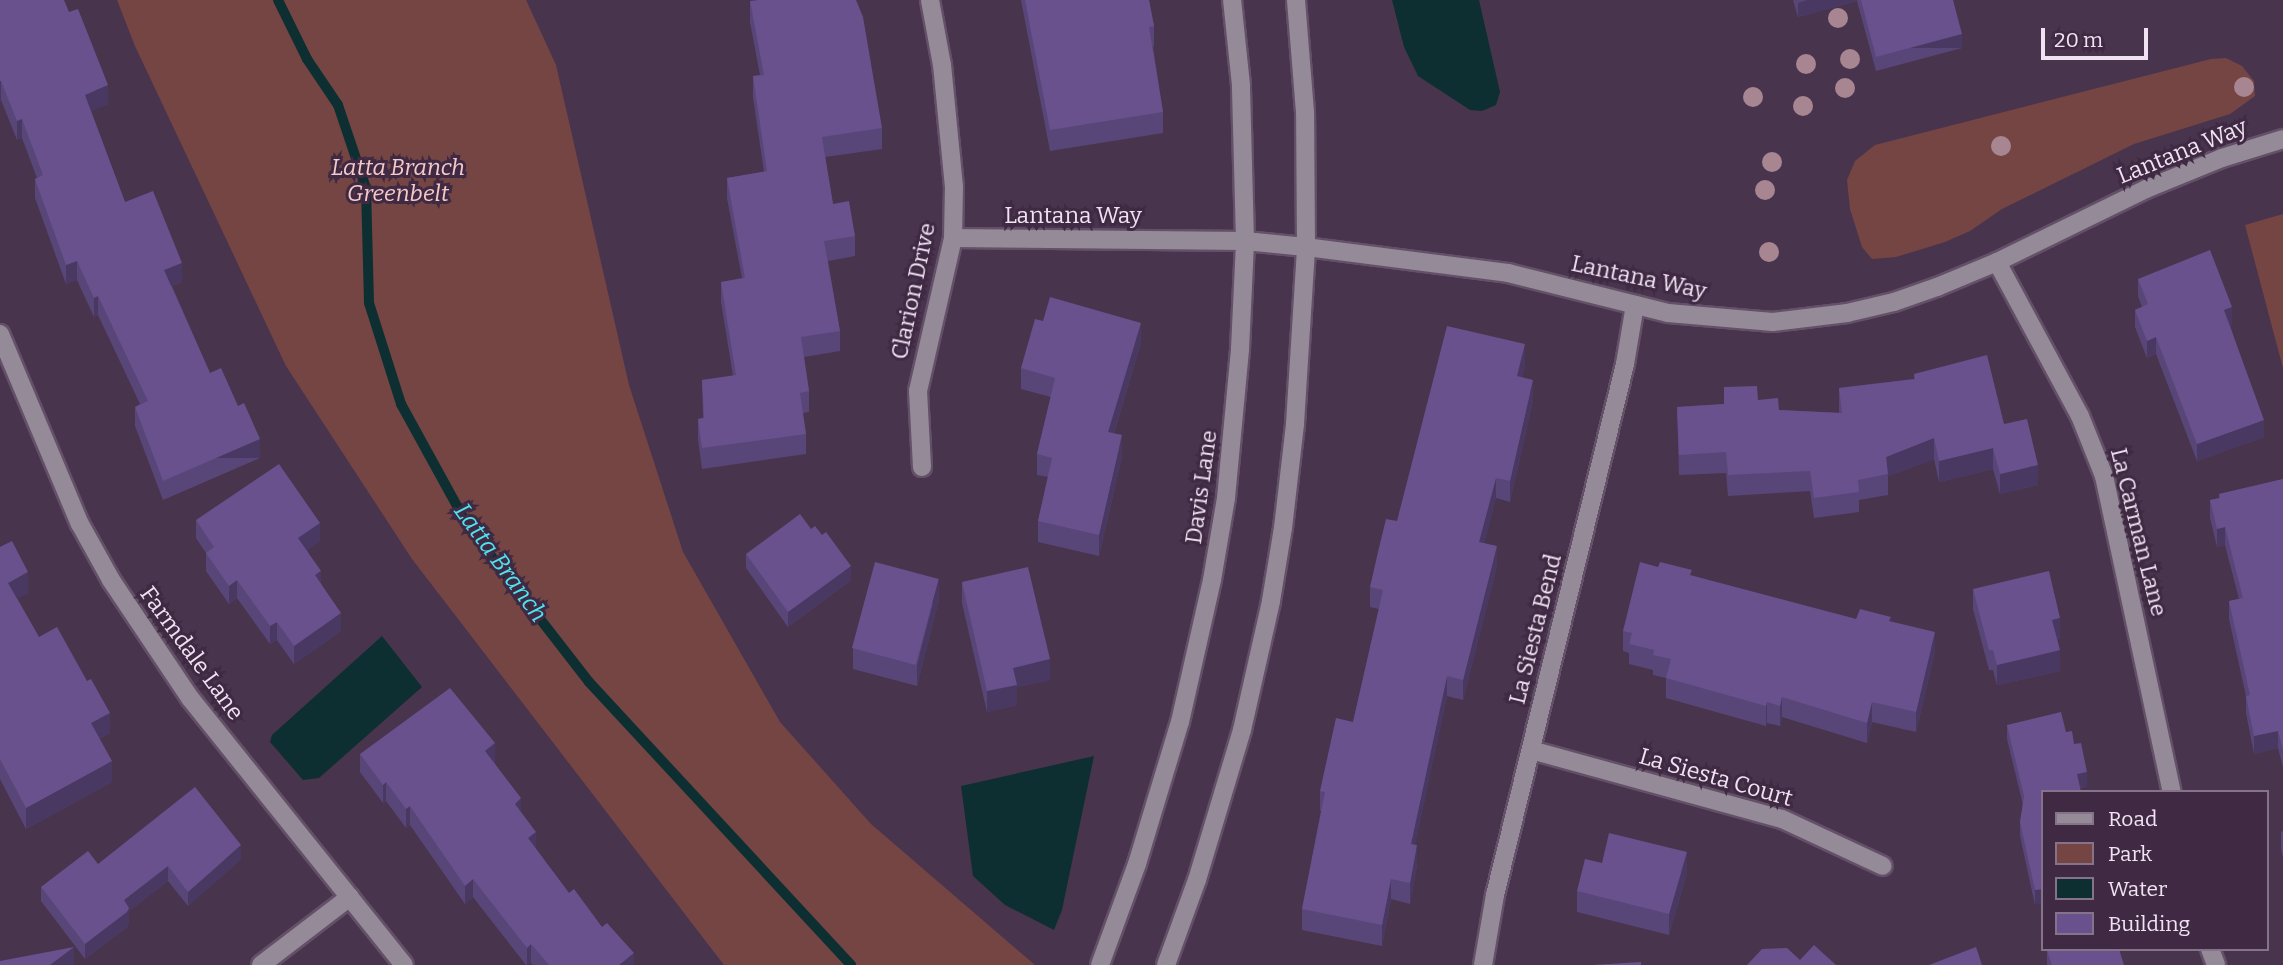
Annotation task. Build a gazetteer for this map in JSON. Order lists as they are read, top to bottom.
{
  "streets": {
    "street": [
      "Lantana Way",
      "Clarion Drive",
      "Davis Lane",
      "La Carman Lane",
      "La Siesta Bend",
      "Farmdale Lane",
      "La Siesta Court"
    ]
  },
  "crossings": [
    ["Lantana Way", "Clarion Drive"],
    ["Lantana Way", "Davis Lane"],
    ["Lantana Way", "La Carman Lane"],
    ["Lantana Way", "La Siesta Bend"],
    ["La Siesta Bend", "La Siesta Court"]
  ],
  "water": ["Latta Branch"],
  "parks": ["Latta Branch Greenbelt"],
  "legend": [
    "Road",
    "Park",
    "Water",
    "Building"
  ],
  "scale_bar": "20 m"
}
